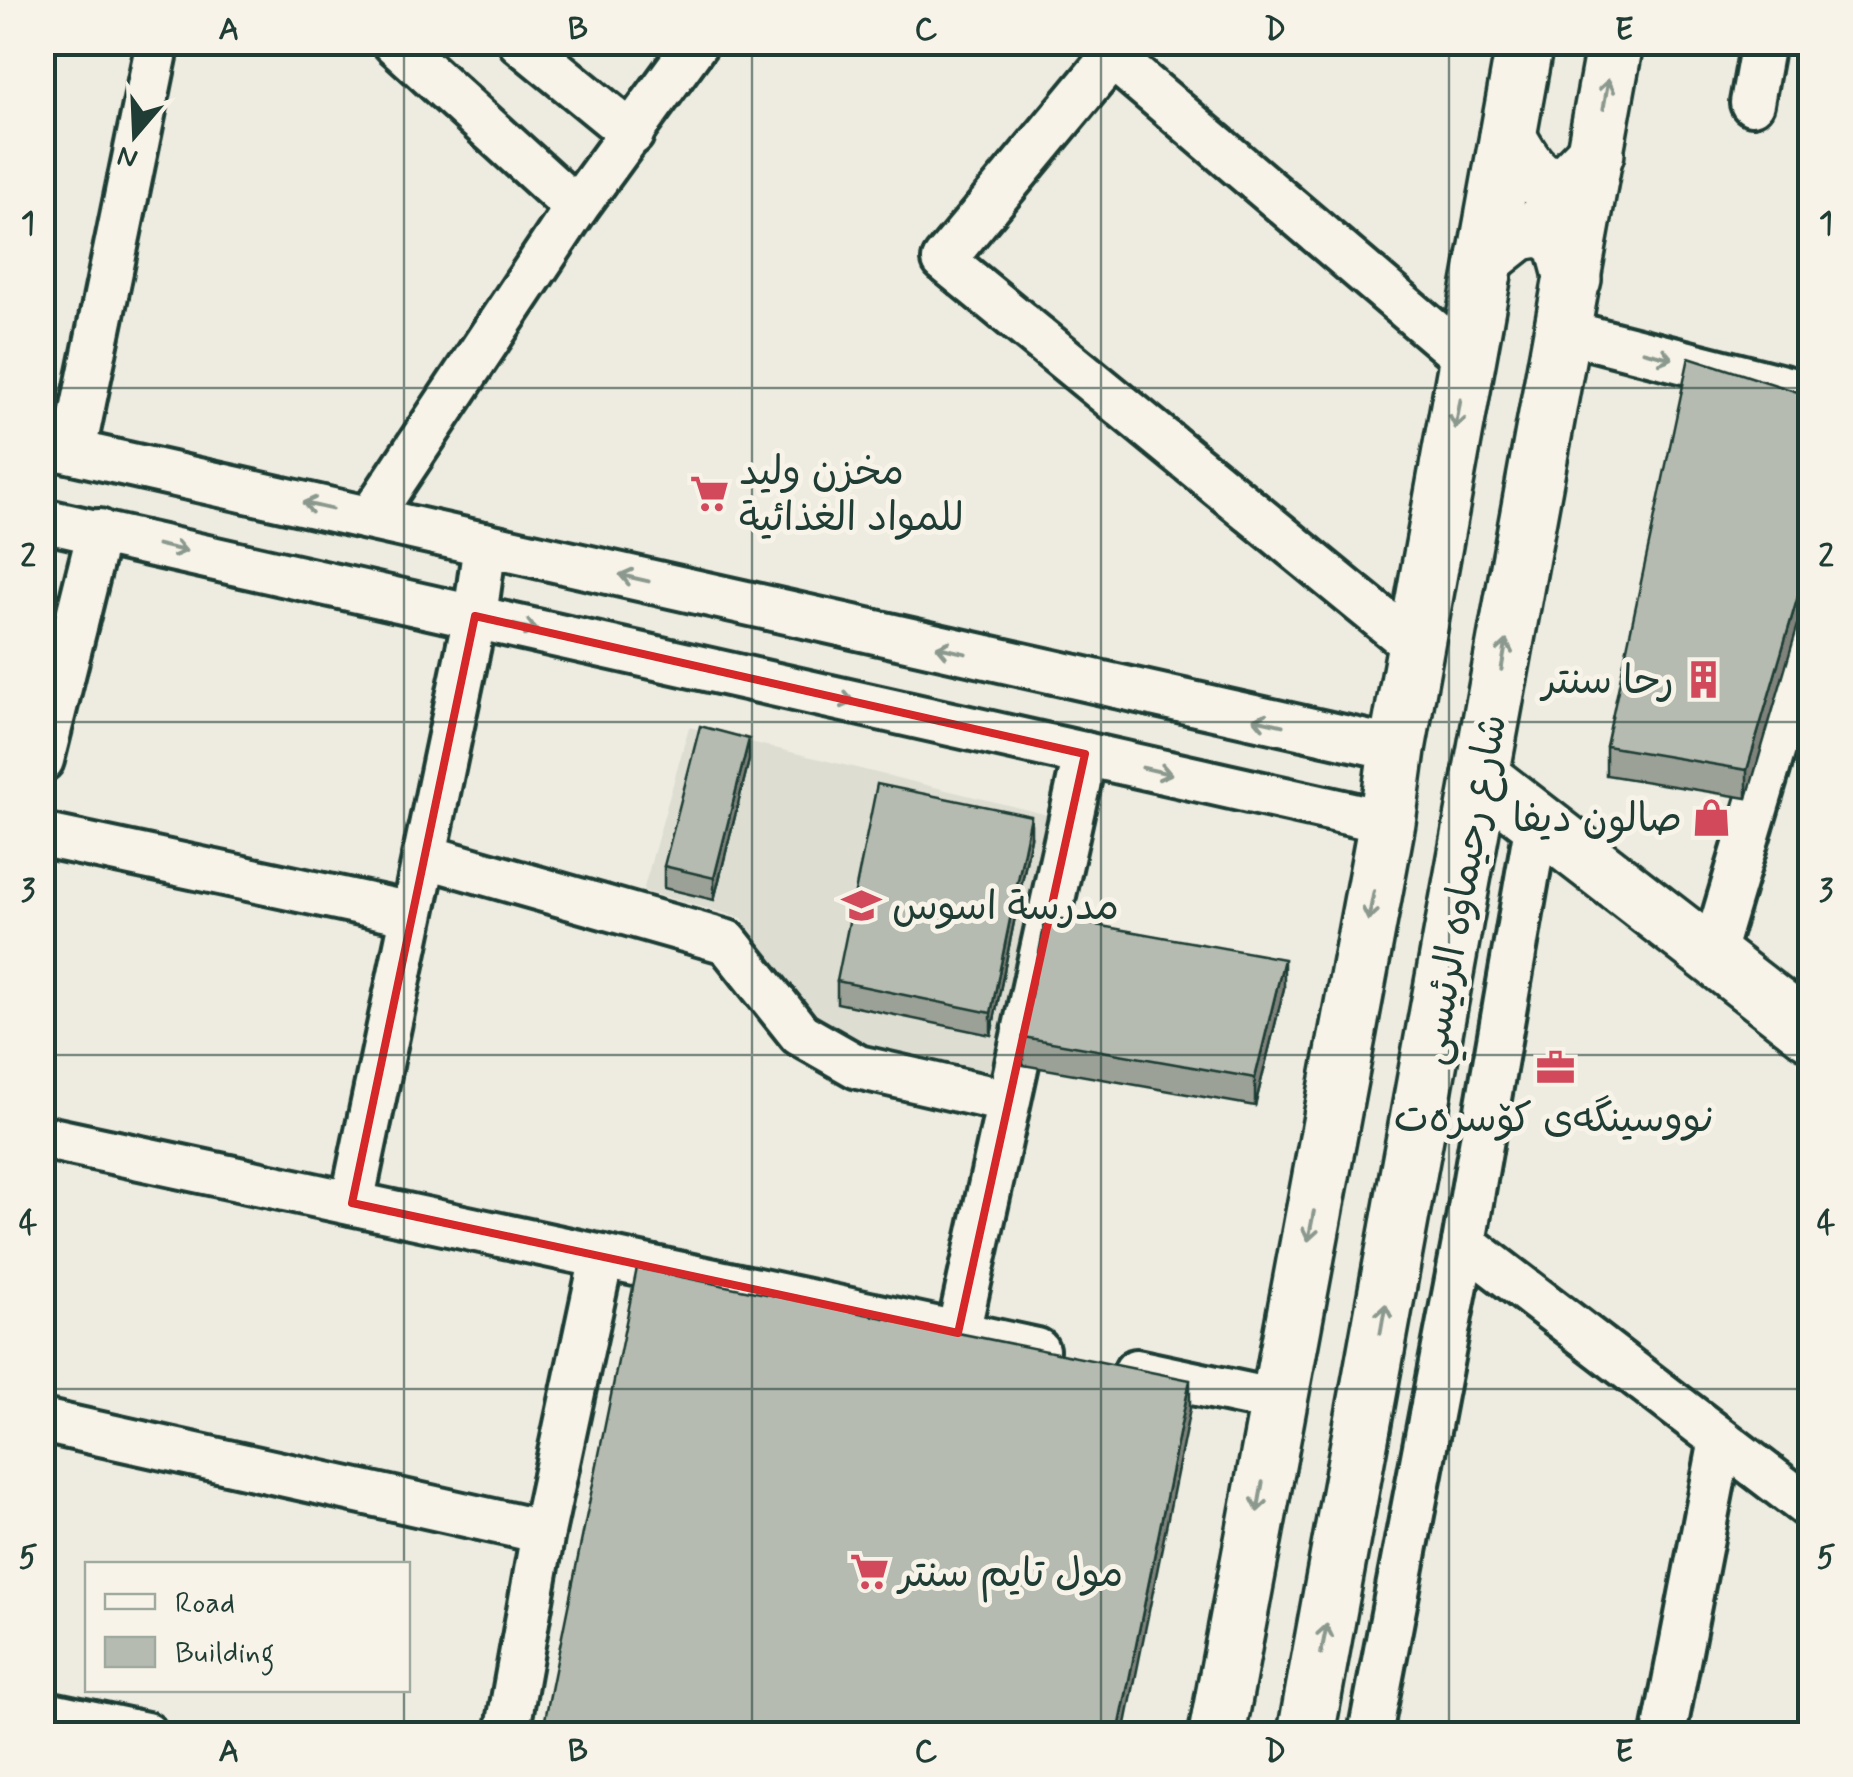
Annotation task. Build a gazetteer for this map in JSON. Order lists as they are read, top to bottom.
{
  "streets": {
    "main road": ["شارع رحيماوه الرئيسي"]
  },
  "places": {
    "supermarket": ["مخزن وليد للمواد الغذائية", "مول تايم سنتر"],
    "building": ["رحا سنتر"],
    "shop": ["صالون ديفا"],
    "school or university": ["مدرسة اسوس"],
    "office": ["نووسینگەی کۆسرەت"]
  },
  "legend": ["Road", "Building"],
  "north": "bottom",
  "grid": {
    "columns": [
      "A",
      "B",
      "C",
      "D",
      "E"
    ],
    "rows": [
      "1",
      "2",
      "3",
      "4",
      "5"
    ]
  }
}
